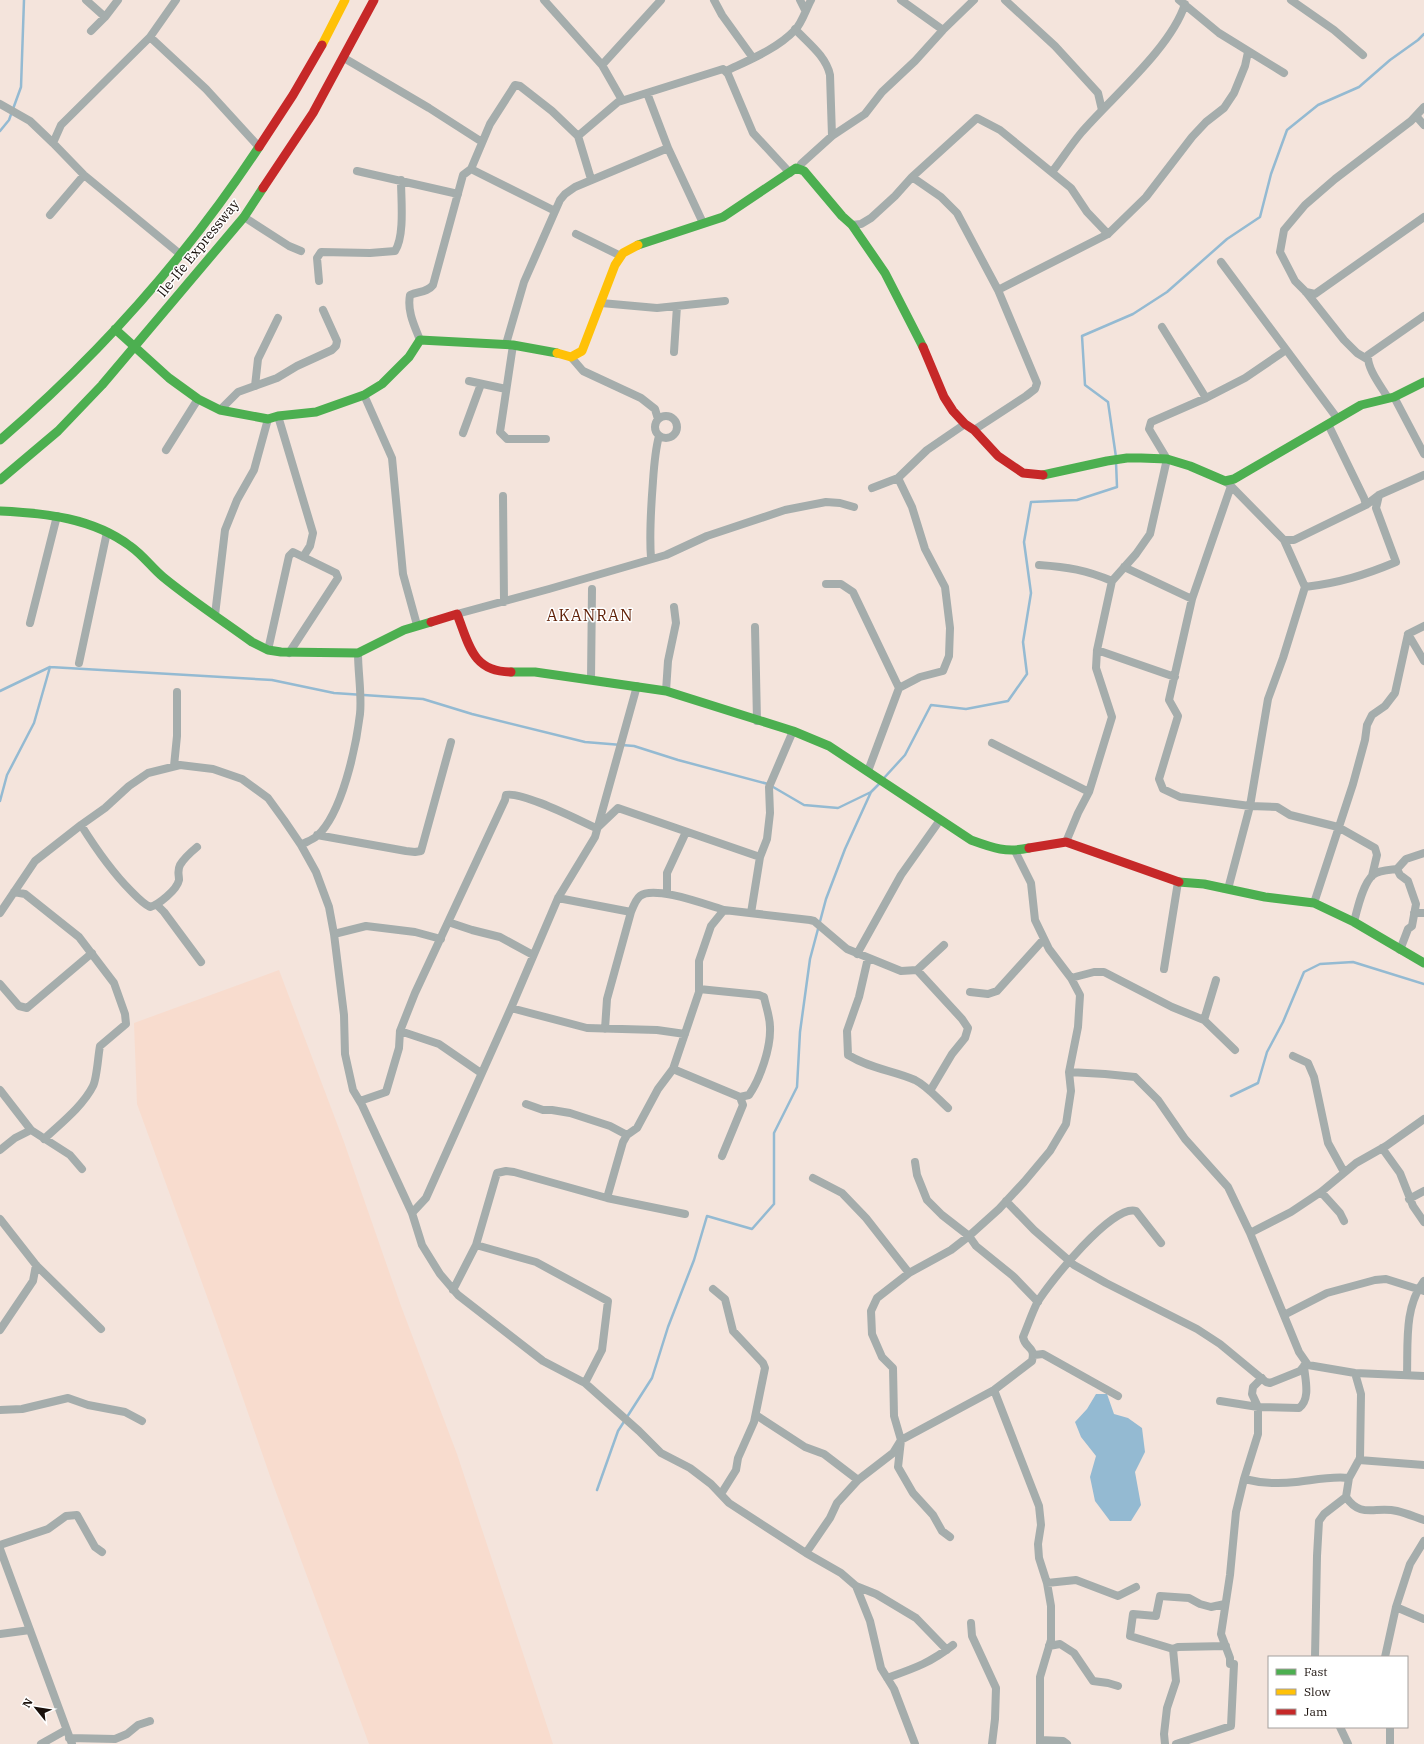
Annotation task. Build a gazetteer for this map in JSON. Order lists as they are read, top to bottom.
{
  "streets": {
    "main road": ["Ile-Ife Expressway"]
  },
  "districts": ["AKANRAN"],
  "legend": ["Fast", "Slow", "Jam"],
  "north": "top left"
}
